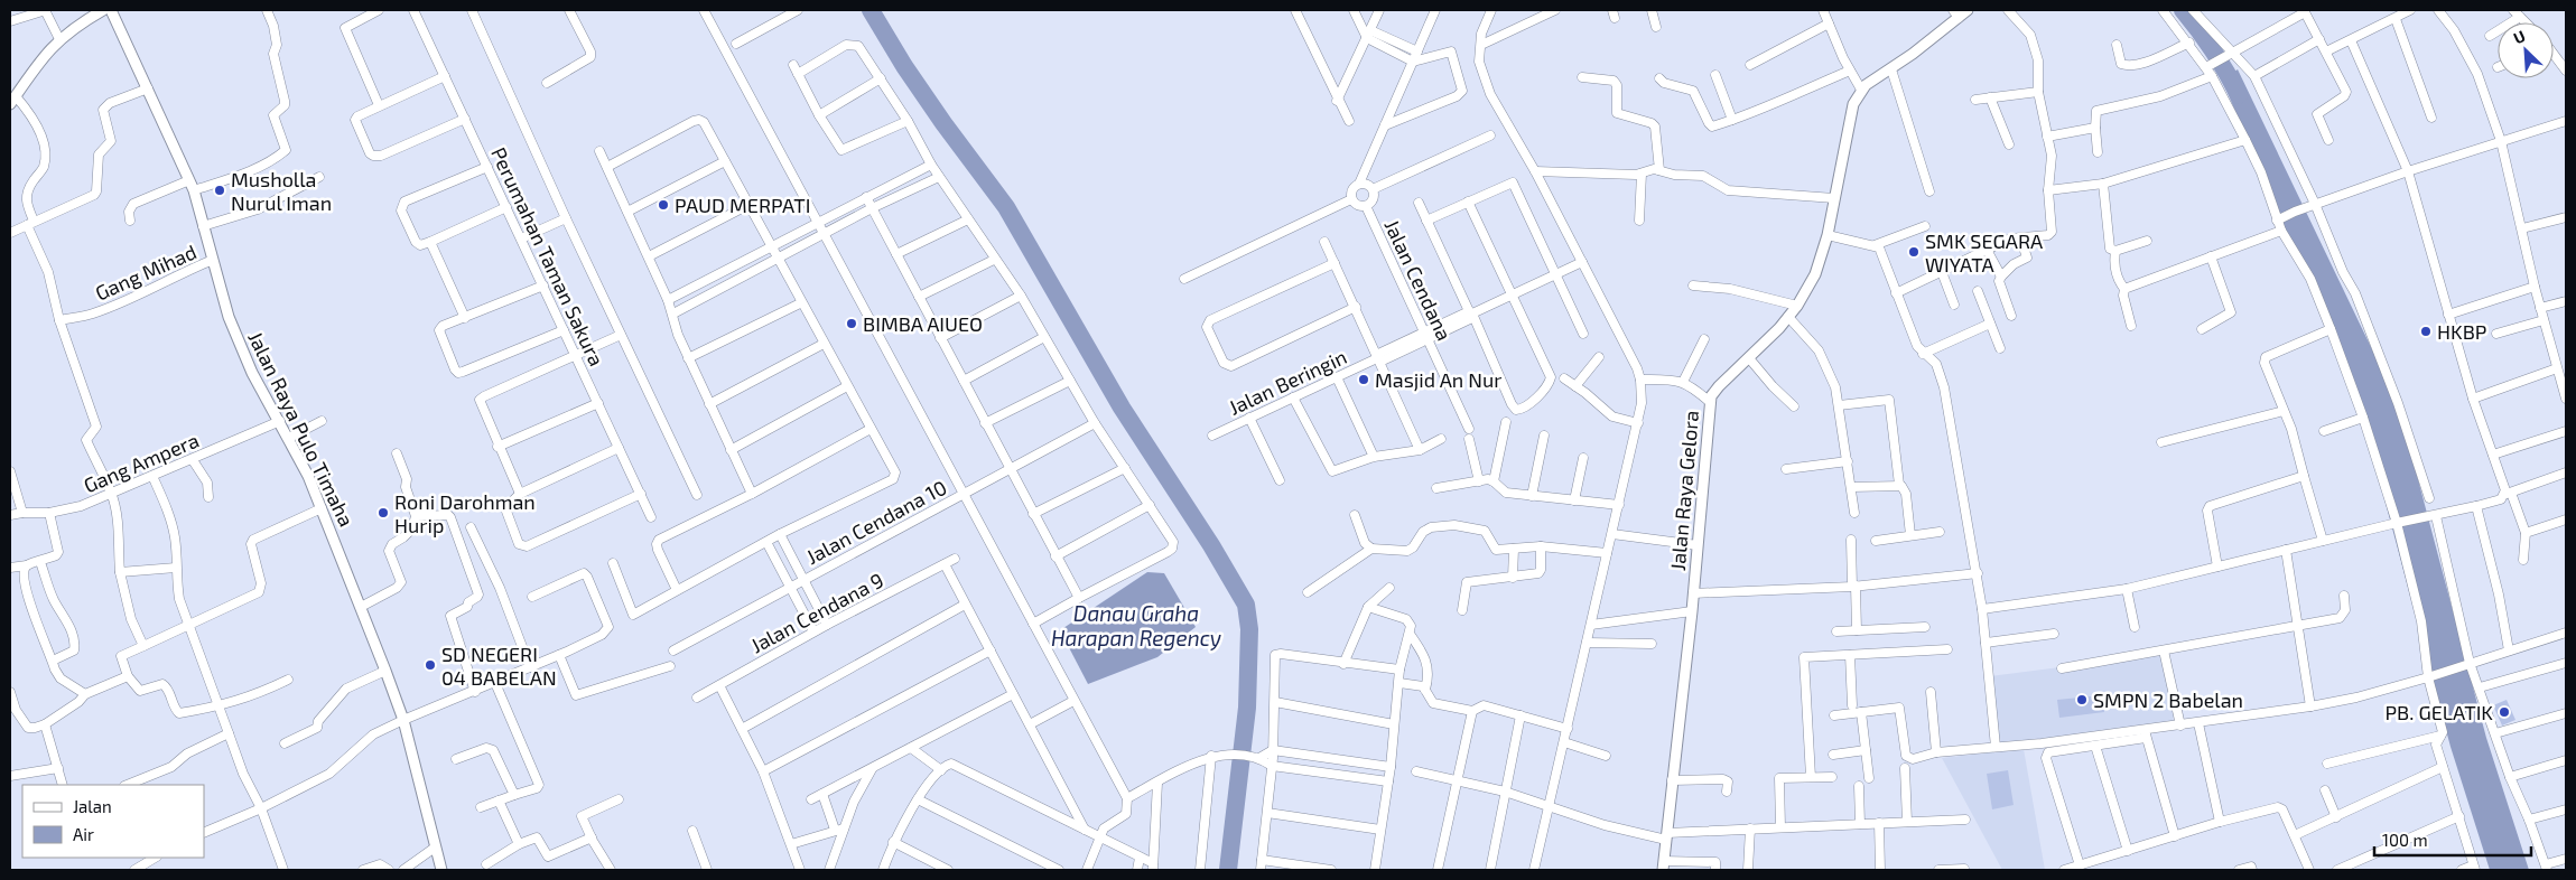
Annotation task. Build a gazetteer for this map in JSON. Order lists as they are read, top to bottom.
{
  "streets": {
    "street": [
      "Perumahan Taman Sakura",
      "Gang Mihad",
      "Jalan Cendana",
      "Jalan Beringin",
      "Jalan Raya Pulo Timaha",
      "Gang Ampera",
      "Jalan Raya Gelora",
      "Jalan Cendana 10",
      "Jalan Cendana 9"
    ]
  },
  "crossings": [
    ["Gang Mihad", "Jalan Raya Pulo Timaha"],
    ["Jalan Cendana", "Jalan Beringin"],
    ["Jalan Raya Pulo Timaha", "Gang Ampera"]
  ],
  "water": ["Danau Graha Harapan Regency"],
  "places": [
    "Musholla Nurul Iman",
    "PAUD MERPATI",
    "SMK SEGARA WIYATA",
    "BIMBA AIUEO",
    "HKBP",
    "Masjid An Nur",
    "Roni Darohman Hurip",
    "SD NEGERI 04 BABELAN",
    "SMPN 2 Babelan",
    "PB. GELATIK"
  ],
  "legend": ["Jalan", "Air"],
  "scale_bar": "100 m",
  "north": "top left"
}
